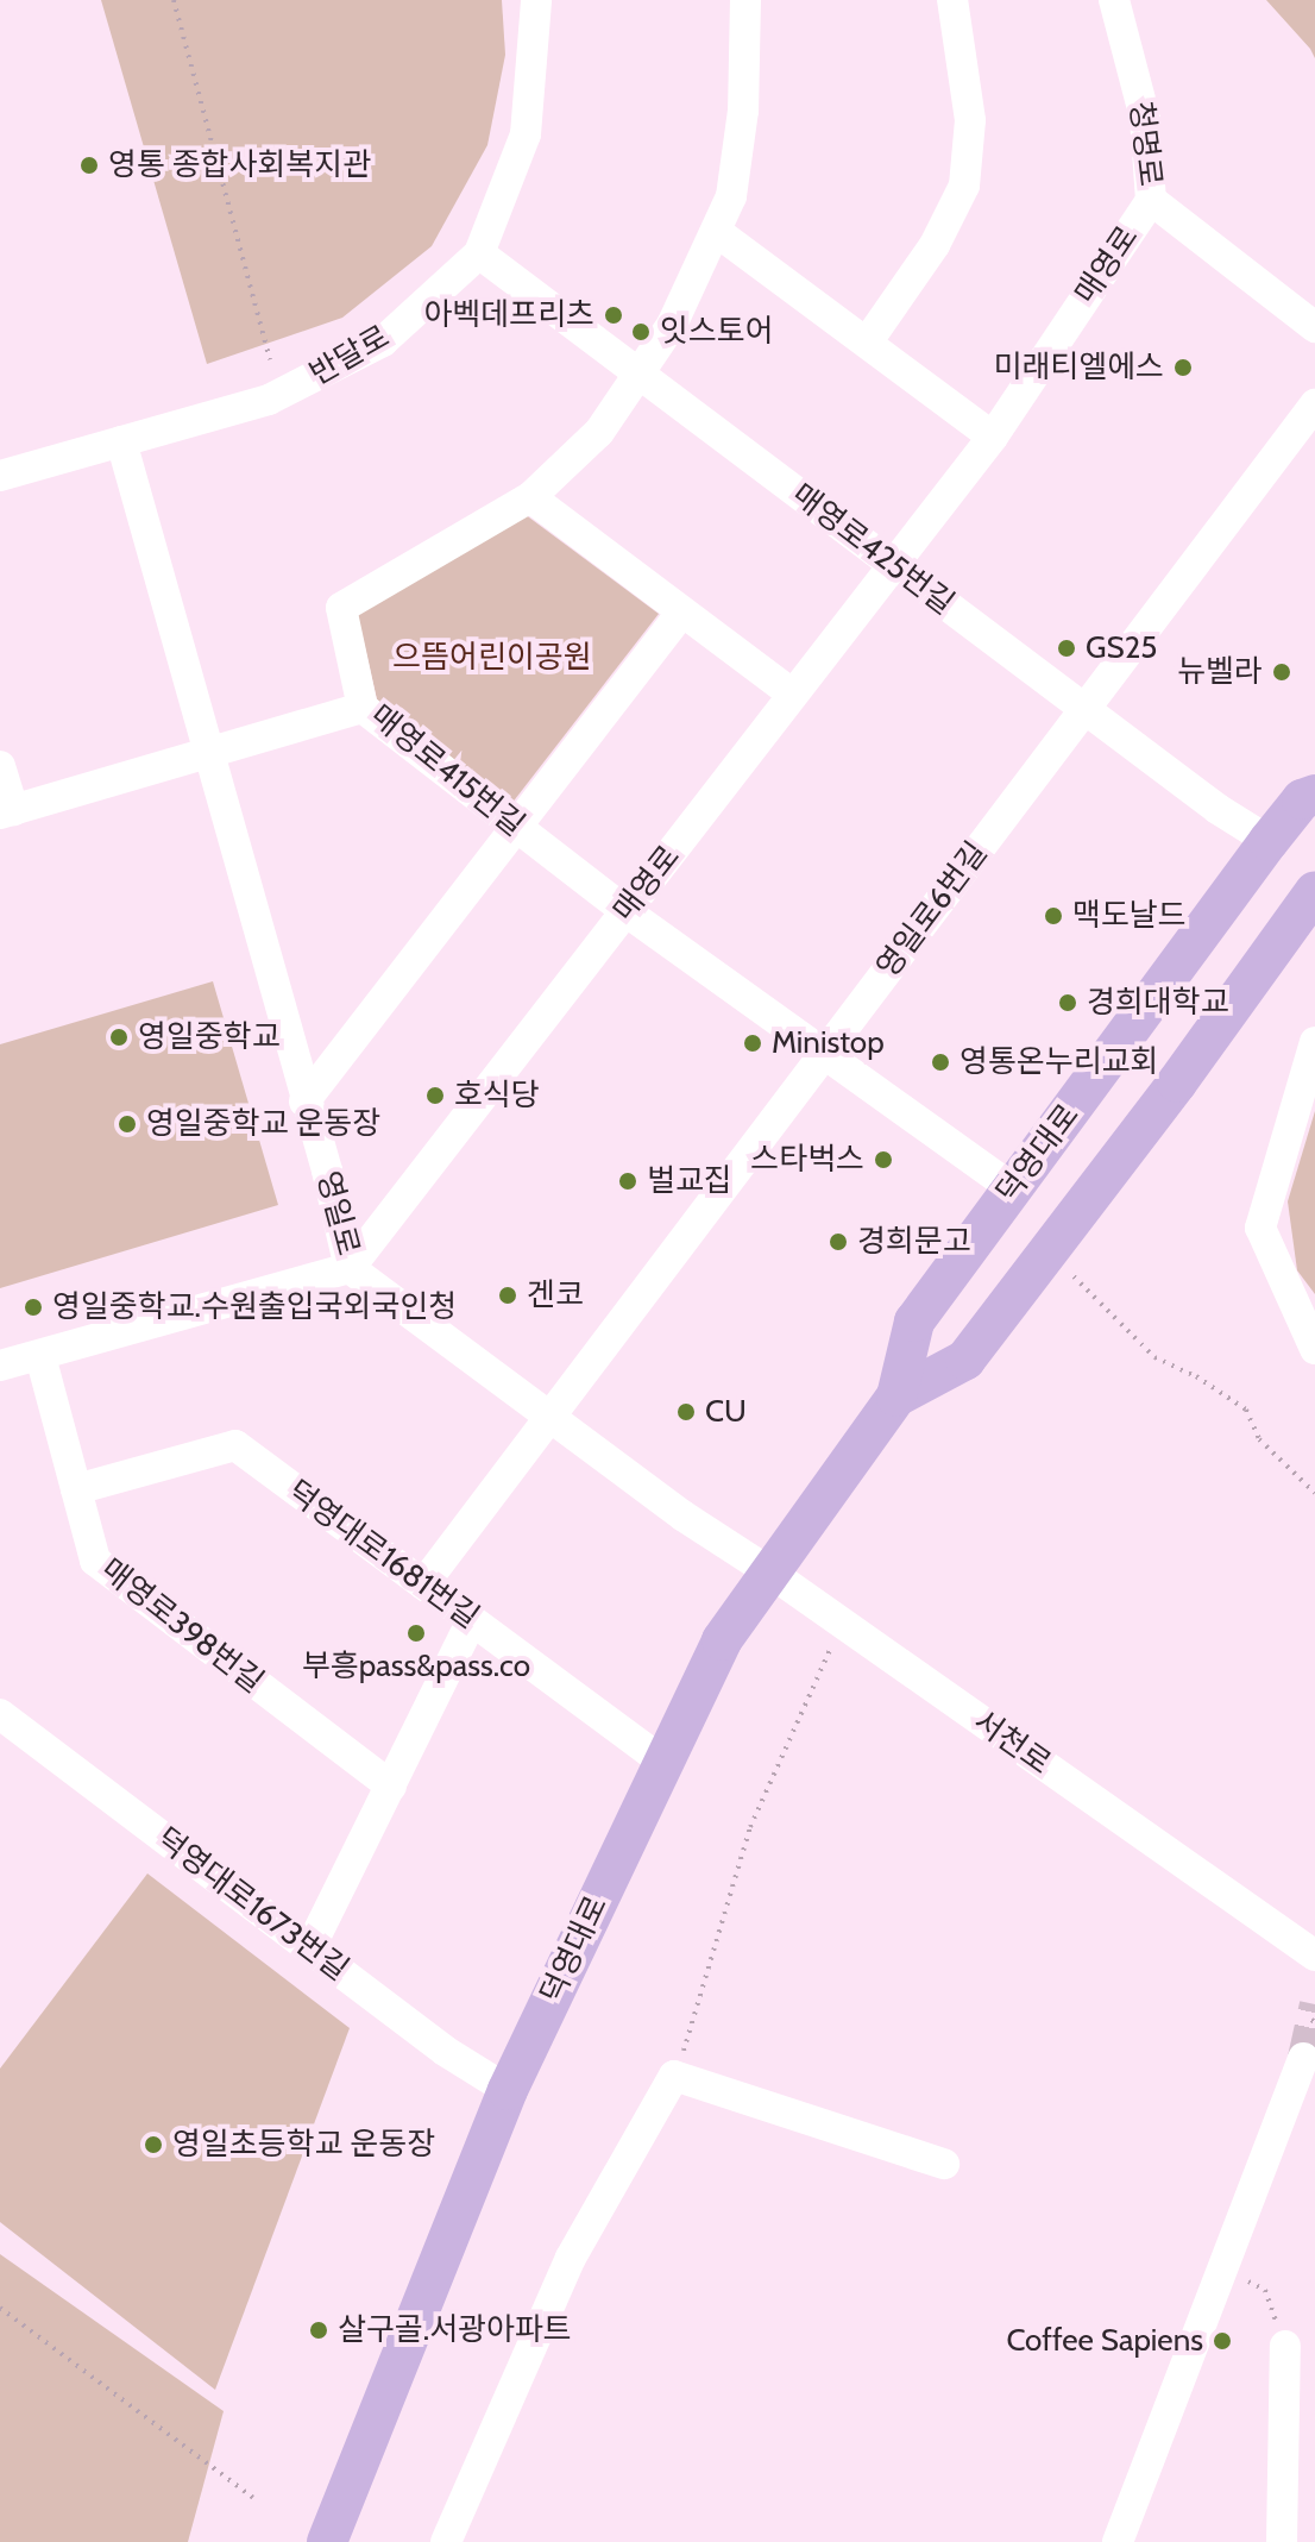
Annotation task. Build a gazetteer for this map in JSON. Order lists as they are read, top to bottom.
{
  "streets": {
    "main road": ["덕영대로"],
    "street": [
      "청명로",
      "매영로",
      "반달로",
      "매영로425번길",
      "매영로415번길",
      "영일로6번길",
      "영일로",
      "덕영대로1681번길",
      "매영로398번길",
      "서천로",
      "덕영대로1673번길"
    ]
  },
  "crossings": [
    ["청명로", "매영로"],
    ["매영로", "매영로425번길"],
    ["매영로", "매영로415번길"],
    ["매영로", "영일로"],
    ["반달로", "매영로425번길"],
    ["반달로", "영일로"],
    ["매영로425번길", "매영로415번길"],
    ["매영로425번길", "영일로6번길"],
    ["매영로425번길", "덕영대로"],
    ["매영로415번길", "영일로6번길"],
    ["매영로415번길", "덕영대로"],
    ["영일로6번길", "영일로"],
    ["영일로6번길", "덕영대로1681번길"],
    ["덕영대로", "영일로"],
    ["덕영대로", "덕영대로1681번길"],
    ["덕영대로", "서천로"],
    ["덕영대로", "덕영대로1673번길"],
    ["영일로", "서천로"],
    ["덕영대로1681번길", "매영로398번길"]
  ],
  "parks": ["으뜸어린이공원"],
  "places": [
    "영통 종합사회복지관",
    "아벡데프리츠",
    "잇스토어",
    "미래티엘에스",
    "GS25",
    "뉴벨라",
    "맥도날드",
    "경희대학교",
    "영일중학교",
    "Ministop",
    "영통온누리교회",
    "호식당",
    "영일중학교 운동장",
    "스타벅스",
    "벌교집",
    "경희문고",
    "겐코",
    "영일중학교.수원출입국외국인청",
    "CU",
    "부흥pass&pass.co",
    "영일초등학교 운동장",
    "살구골.서광아파트",
    "Coffee Sapiens"
  ]
}
